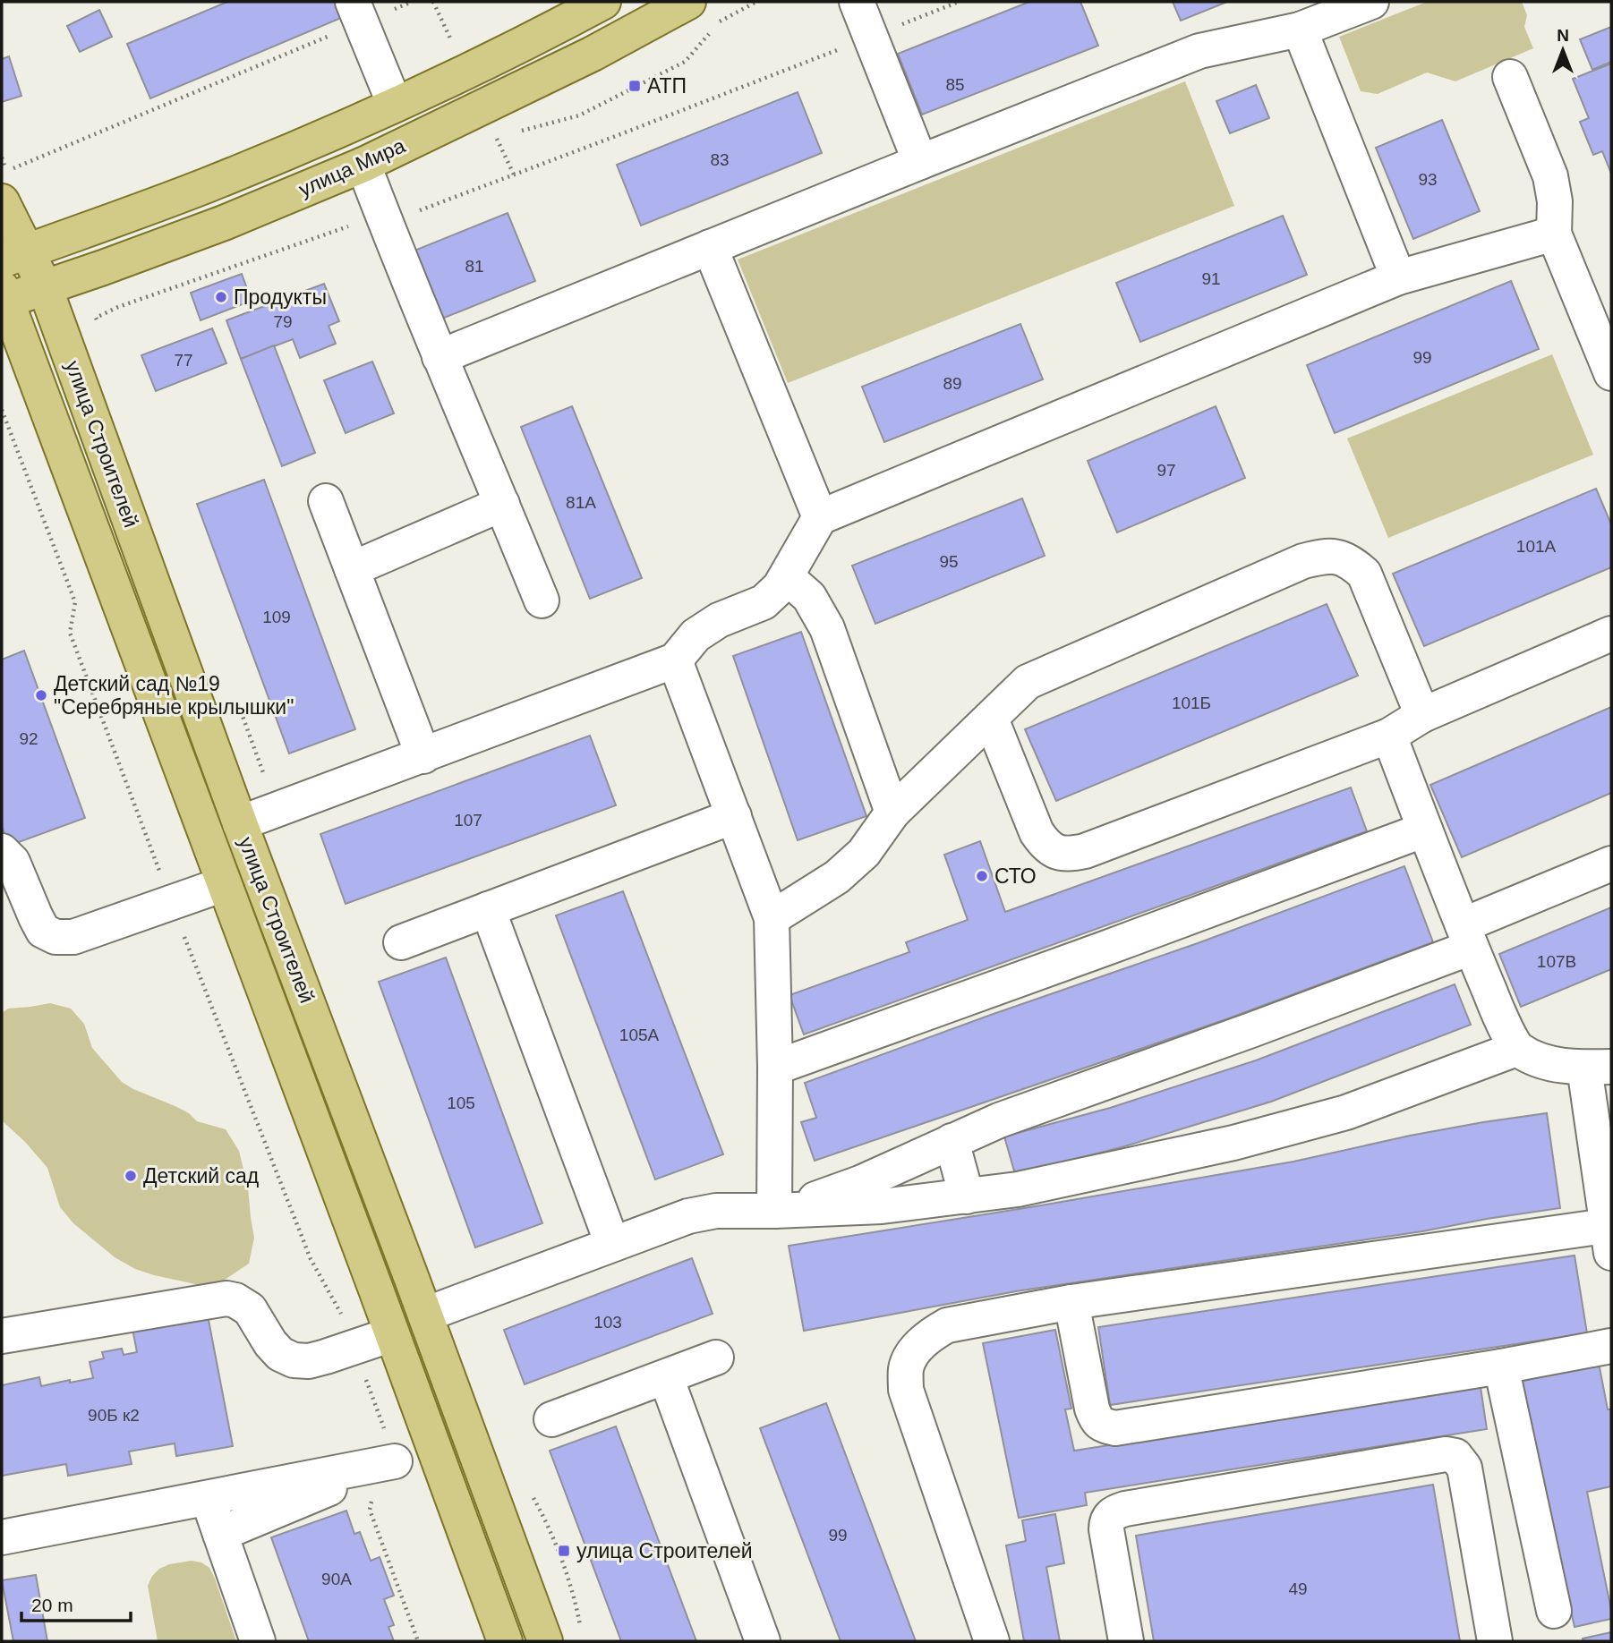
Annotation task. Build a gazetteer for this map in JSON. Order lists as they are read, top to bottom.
{
  "streets": {
    "main road": ["улица Мира", "улица Строителей"]
  },
  "crossings": [
    ["улица Мира", "улица Строителей"]
  ],
  "places": {
    "transit": ["АТП", "улица Строителей"],
    "other": [
      "Продукты",
      "Детский сад №19 \"Серебряные крылышки\"",
      "СТО",
      "Детский сад"
    ]
  },
  "house_numbers": [
    "85",
    "83",
    "93",
    "81",
    "91",
    "79",
    "99",
    "77",
    "89",
    "97",
    "81А",
    "101А",
    "95",
    "109",
    "101Б",
    "92",
    "107",
    "107В",
    "105А",
    "105",
    "103",
    "90Б к2",
    "99",
    "90А",
    "49"
  ],
  "scale_bar": "20 m",
  "north": "top"
}
